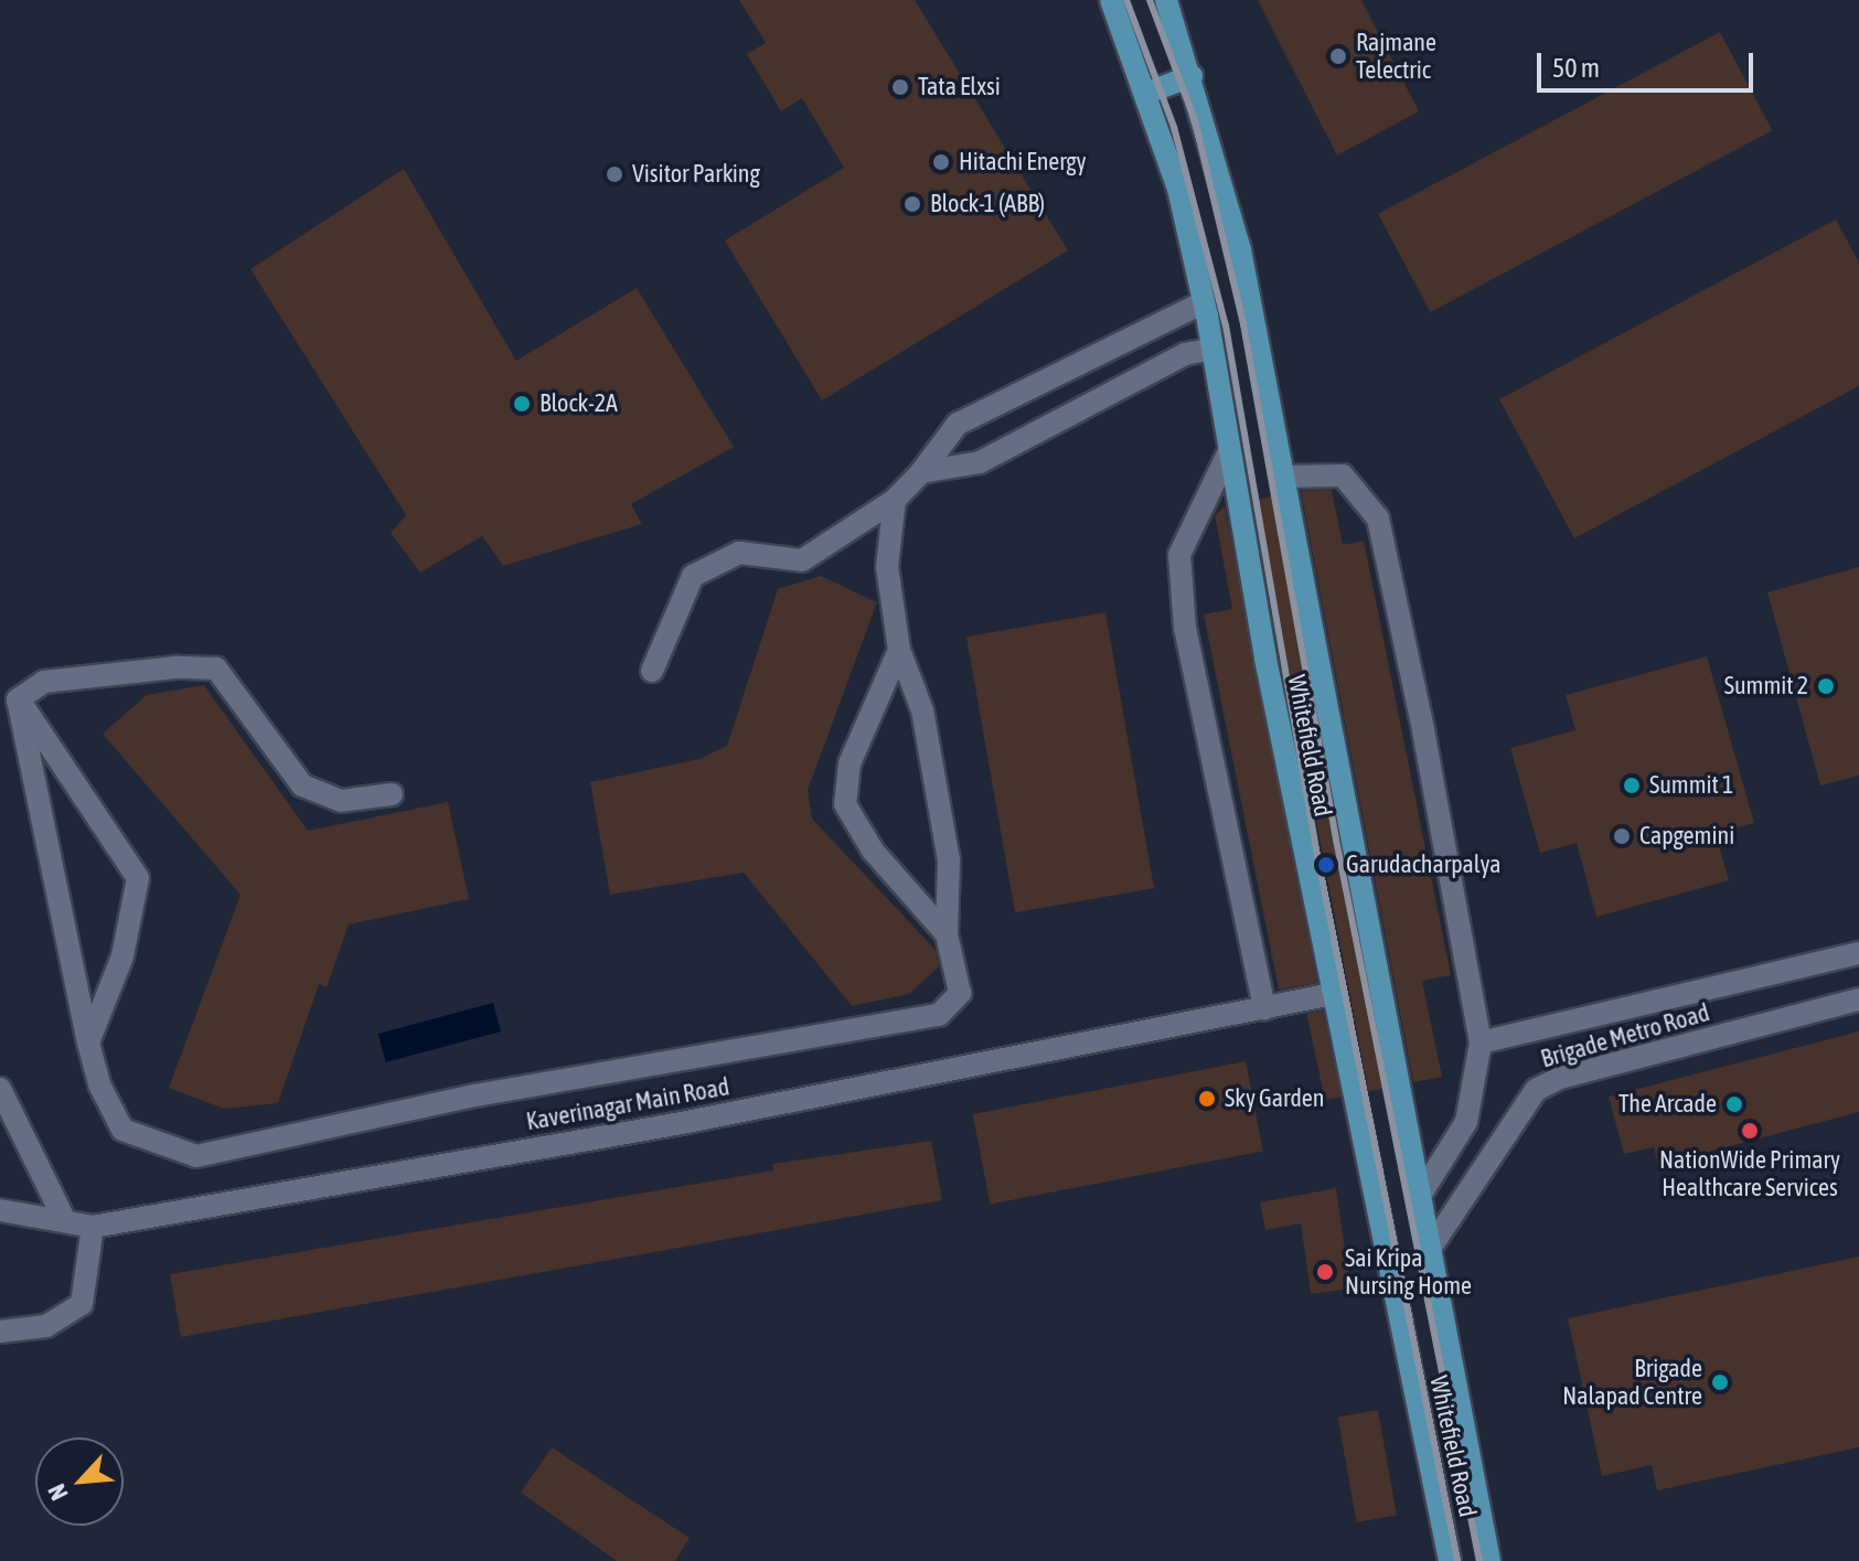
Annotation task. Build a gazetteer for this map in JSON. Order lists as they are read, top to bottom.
{
  "streets": {
    "main road": ["Whitefield Road"],
    "street": ["Brigade Metro Road", "Kaverinagar Main Road"]
  },
  "crossings": [
    ["Whitefield Road", "Brigade Metro Road"],
    ["Whitefield Road", "Kaverinagar Main Road"]
  ],
  "places": [
    "Rajmane Telectric",
    "Tata Elxsi",
    "Hitachi Energy",
    "Visitor Parking",
    "Block-1 (ABB)",
    "Block-2A",
    "Summit 2",
    "Summit 1",
    "Capgemini",
    "Garudacharpalya",
    "Sky Garden",
    "The Arcade",
    "NationWide Primary Healthcare Services",
    "Sai Kripa Nursing Home",
    "Brigade Nalapad Centre"
  ],
  "scale_bar": "50 m",
  "north": "bottom left"
}
